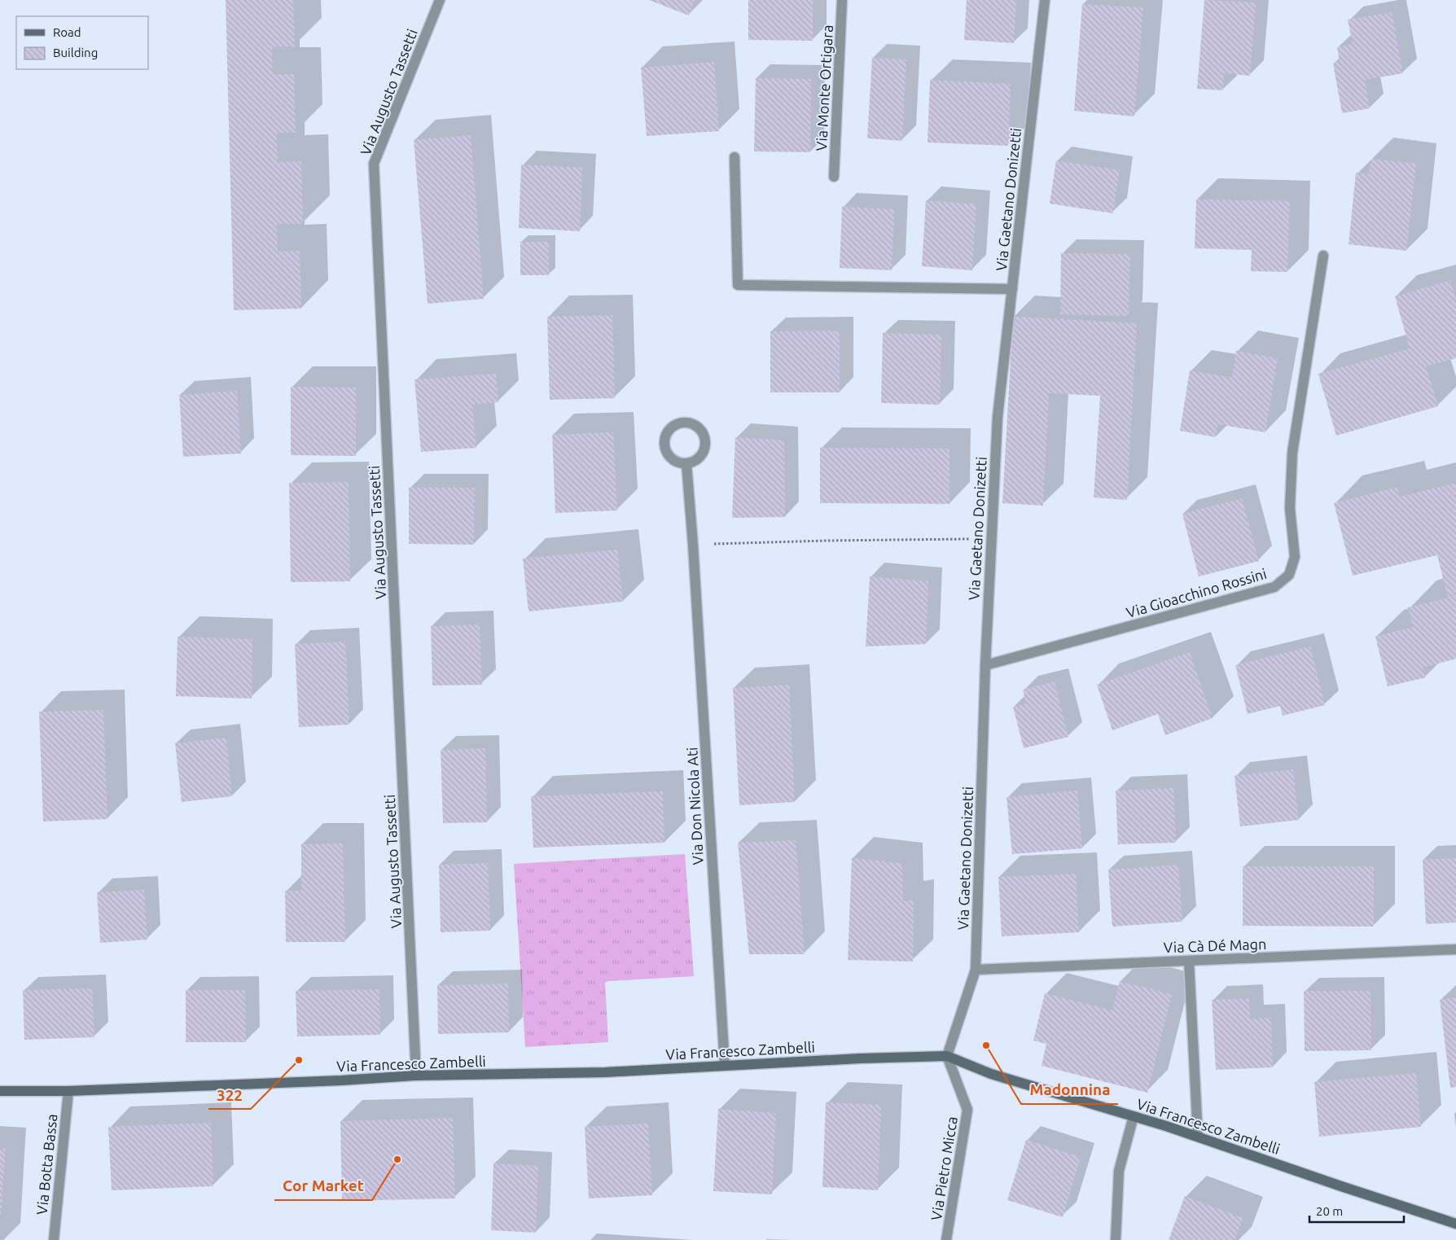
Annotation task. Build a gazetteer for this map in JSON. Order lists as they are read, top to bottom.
{
  "streets": {
    "main road": ["Via Francesco Zambelli"],
    "street": [
      "Via Monte Ortigara",
      "Via Augusto Tassetti",
      "Via Gaetano Donizetti",
      "Via Gioacchino Rossini",
      "Via Don Nicola Ati",
      "Via Cà Dé Magn",
      "Via Botta Bassa",
      "Via Pietro Micca"
    ]
  },
  "crossings": [
    ["Via Augusto Tassetti", "Via Francesco Zambelli"],
    ["Via Gaetano Donizetti", "Via Gioacchino Rossini"],
    ["Via Gaetano Donizetti", "Via Cà Dé Magn"],
    ["Via Gaetano Donizetti", "Via Francesco Zambelli"],
    ["Via Gaetano Donizetti", "Via Pietro Micca"],
    ["Via Don Nicola Ati", "Via Francesco Zambelli"],
    ["Via Francesco Zambelli", "Via Botta Bassa"],
    ["Via Francesco Zambelli", "Via Pietro Micca"]
  ],
  "places": ["Madonnina", "322", "Cor Market"],
  "legend": ["Road", "Building"],
  "scale_bar": "20 m"
}
